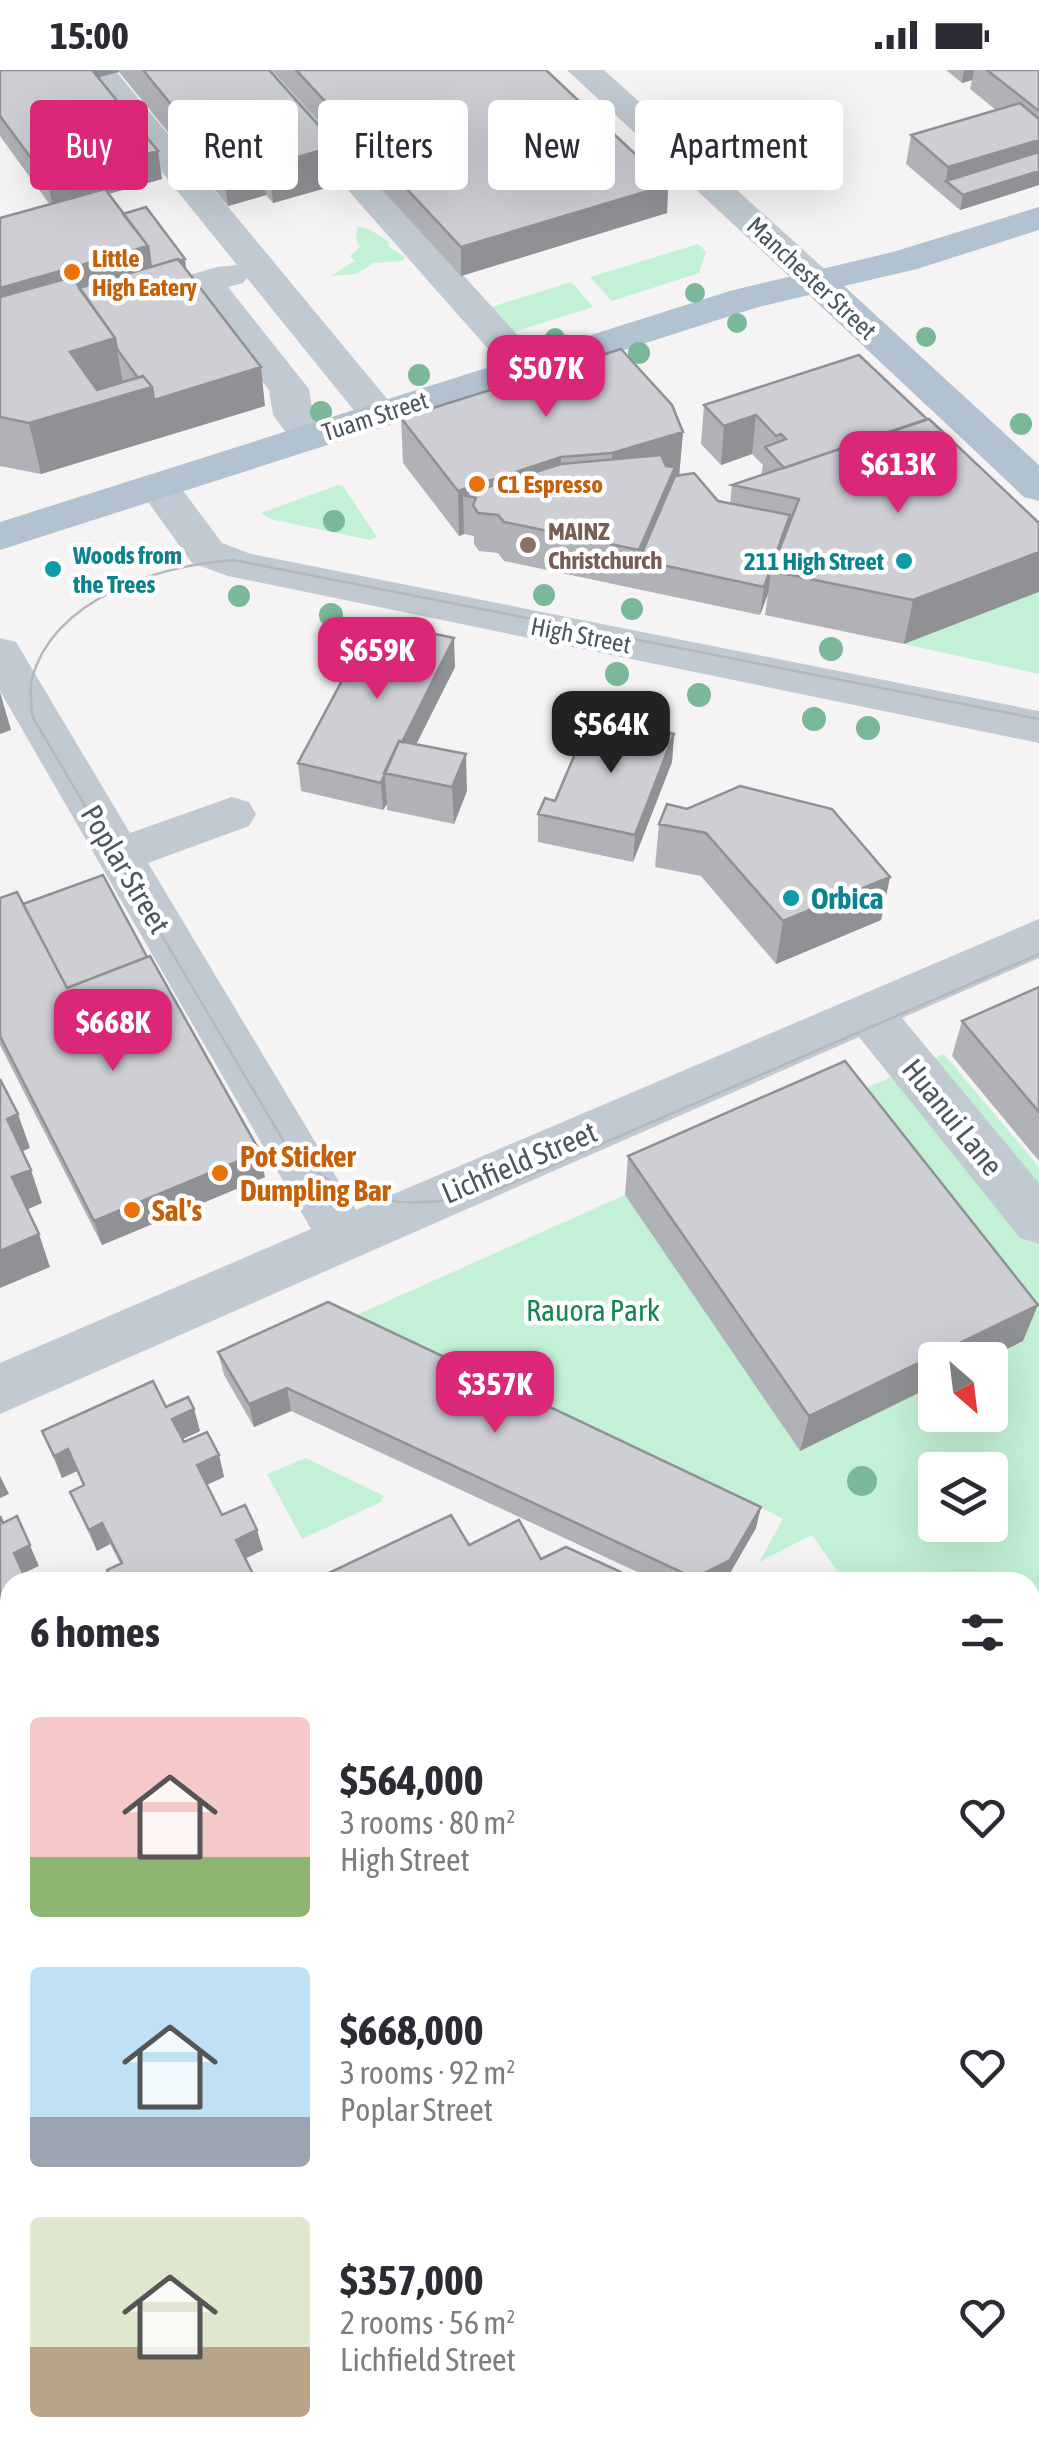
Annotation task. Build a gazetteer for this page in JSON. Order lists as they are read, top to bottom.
{
  "streets": {
    "main road": ["Manchester Street", "Tuam Street"],
    "street": [
      "High Street",
      "Poplar Street",
      "Huanui Lane",
      "Lichfield Street"
    ]
  },
  "crossings": [
    ["Manchester Street", "Tuam Street"],
    ["Tuam Street", "High Street"],
    ["Poplar Street", "Lichfield Street"],
    ["Huanui Lane", "Lichfield Street"]
  ],
  "parks": ["Rauora Park"],
  "places": [
    "Little High Eatery",
    "C1 Espresso",
    "MAINZ Christchurch",
    "211 High Street",
    "Woods from the Trees",
    "Orbica",
    "Pot Sticker Dumpling Bar",
    "Sal's"
  ],
  "north": "bottom right",
  "page": {
    "status": "15:00",
    "chip": [
      "Buy",
      "Rent",
      "Filters",
      "New",
      "Apartment"
    ],
    "price": [
      "$507K",
      "$613K",
      "$659K",
      "$564K",
      "$668K",
      "$357K"
    ],
    "heading": "6 homes",
    "list": [
      {
        "name": "$564,000",
        "note": "3 rooms · 80 m² · High Street"
      },
      {
        "name": "$668,000",
        "note": "3 rooms · 92 m² · Poplar Street"
      },
      {
        "name": "$357,000",
        "note": "2 rooms · 56 m² · Lichfield Street"
      }
    ]
  }
}
